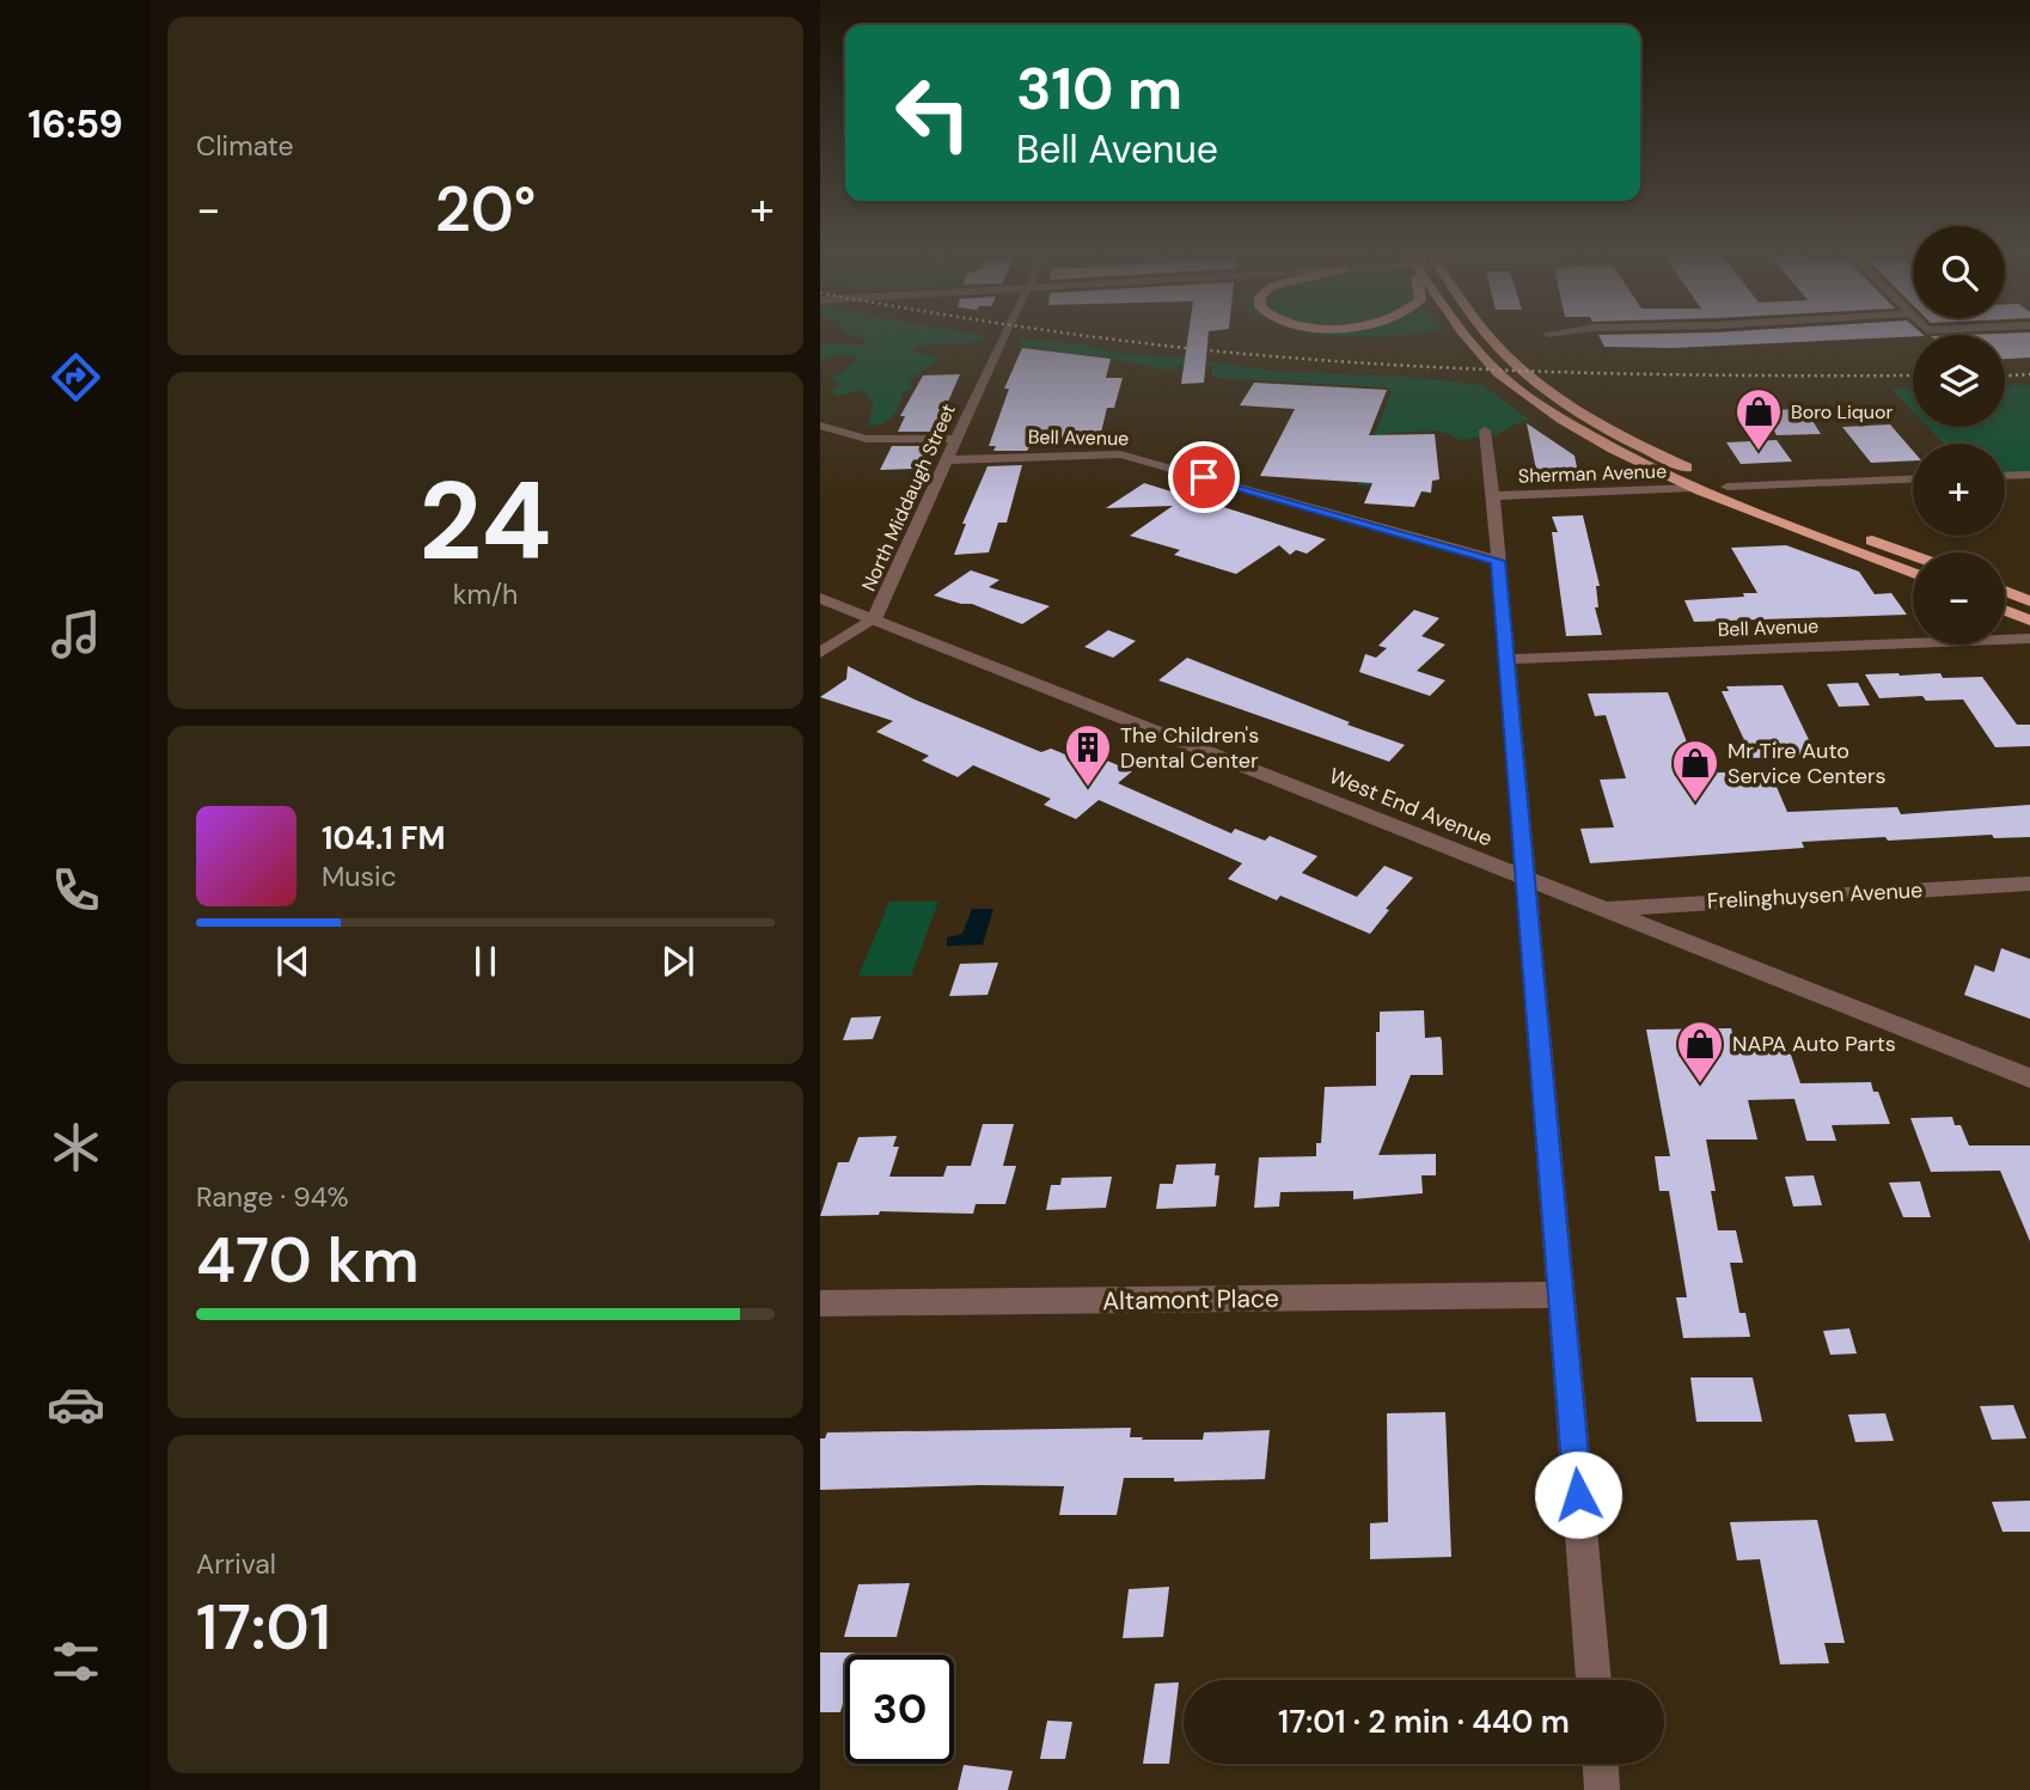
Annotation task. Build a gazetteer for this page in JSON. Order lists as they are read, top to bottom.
{
  "streets": {
    "street": [
      "Bell Avenue",
      "Sherman Avenue",
      "North Middaugh Street",
      "West End Avenue",
      "Frelinghuysen Avenue",
      "Altamont Place"
    ]
  },
  "crossings": [
    ["Bell Avenue", "North Middaugh Street"],
    ["North Middaugh Street", "West End Avenue"],
    ["West End Avenue", "Frelinghuysen Avenue"]
  ],
  "places": {
    "shop": ["Boro Liquor", "Mr Tire Auto Service Centers", "NAPA Auto Parts"],
    "building": ["The Children's Dental Center"]
  },
  "page": {
    "tabs": "16:59",
    "tile": [
      "Climate",
      ["24", "km/h"],
      ["Range · 94%", "470 km"],
      ["Arrival", "17:01"]
    ],
    "turn": ["310 m", "Bell Avenue"],
    "heat": ["−", "20°", "+"],
    "map_buttons": ["+", "−"],
    "song": ["104.1 FM", "Music"],
    "limit": "30",
    "trip": "17:01 · 2 min · 440 m"
  }
}
